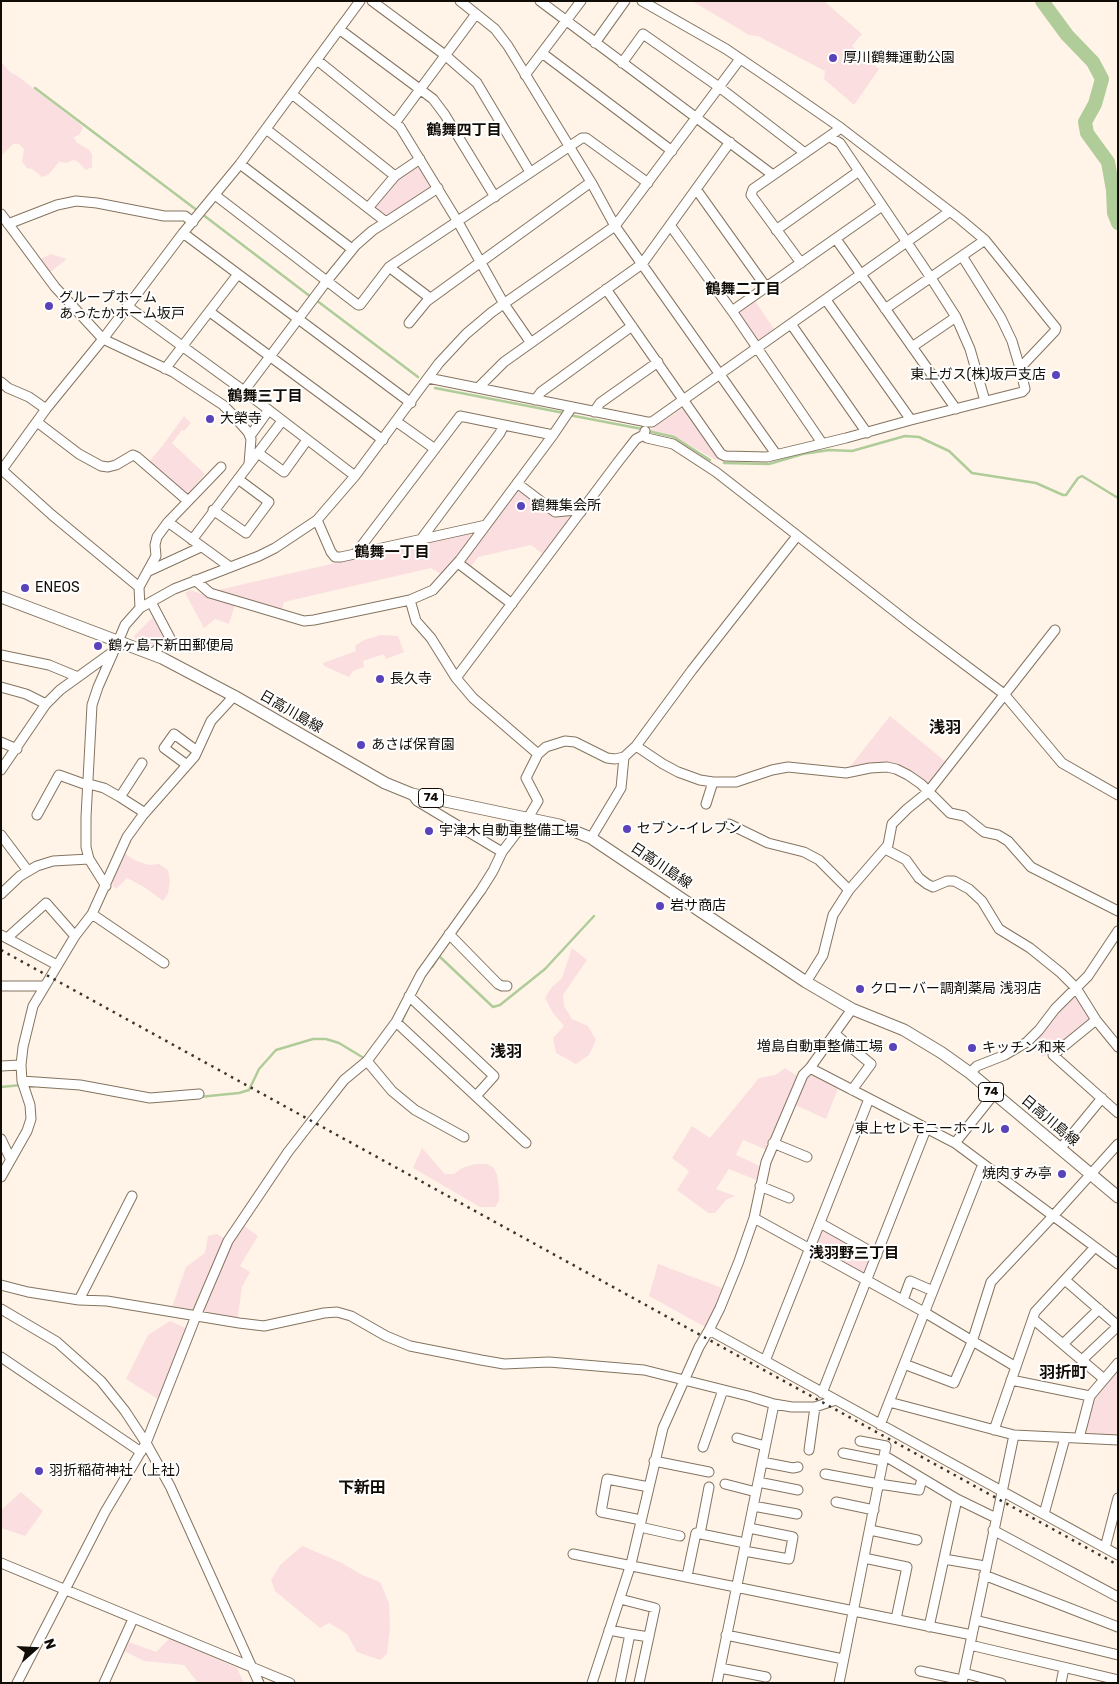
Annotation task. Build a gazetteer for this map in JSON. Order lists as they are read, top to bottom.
{
  "streets": {
    "main road": ["日高川島線", "74"]
  },
  "districts": [
    "鶴舞四丁目",
    "鶴舞二丁目",
    "鶴舞三丁目",
    "鶴舞一丁目",
    "浅羽",
    "浅羽",
    "浅羽野三丁目",
    "羽折町",
    "下新田"
  ],
  "places": [
    "厚川鶴舞運動公園",
    "グループホーム あったかホーム坂戸",
    "東上ガス(株)坂戸支店",
    "大榮寺",
    "鶴舞集会所",
    "ENEOS",
    "鶴ヶ島下新田郵便局",
    "長久寺",
    "あさば保育園",
    "セブン-イレブン",
    "宇津木自動車整備工場",
    "岩サ商店",
    "クローバー調剤薬局 浅羽店",
    "増島自動車整備工場",
    "キッチン和来",
    "東上セレモニーホール",
    "焼肉すみ亭",
    "羽折稲荷神社（上社）"
  ],
  "north": "right"
}
